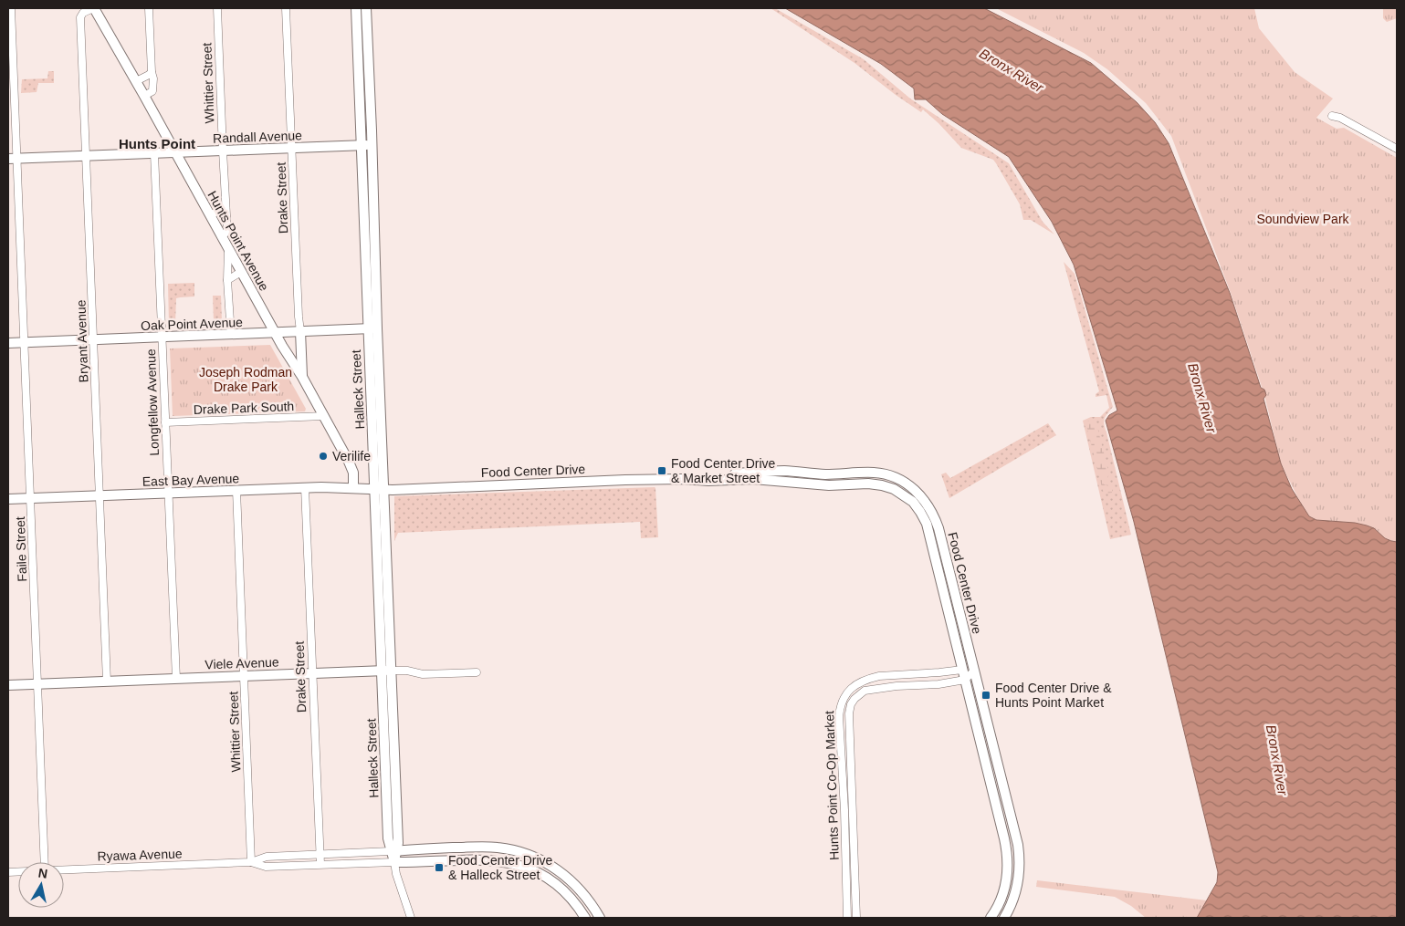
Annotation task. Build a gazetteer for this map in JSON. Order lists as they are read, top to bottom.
{
  "streets": {
    "main road": [
      "Randall Avenue",
      "Hunts Point Avenue",
      "Oak Point Avenue",
      "Halleck Street",
      "Food Center Drive",
      "East Bay Avenue",
      "Viele Avenue"
    ],
    "street": [
      "Whittier Street",
      "Drake Street",
      "Bryant Avenue",
      "Longfellow Avenue",
      "Drake Park South",
      "Faile Street",
      "Hunts Point Co-Op Market",
      "Ryawa Avenue"
    ]
  },
  "crossings": [
    ["Whittier Street", "Randall Avenue"],
    ["Whittier Street", "Hunts Point Avenue"],
    ["Whittier Street", "East Bay Avenue"],
    ["Whittier Street", "Viele Avenue"],
    ["Whittier Street", "Ryawa Avenue"],
    ["Randall Avenue", "Drake Street"],
    ["Randall Avenue", "Hunts Point Avenue"],
    ["Randall Avenue", "Bryant Avenue"],
    ["Randall Avenue", "Halleck Street"],
    ["Randall Avenue", "Longfellow Avenue"],
    ["Randall Avenue", "Faile Street"],
    ["Drake Street", "Oak Point Avenue"],
    ["Drake Street", "East Bay Avenue"],
    ["Drake Street", "Viele Avenue"],
    ["Drake Street", "Ryawa Avenue"],
    ["Hunts Point Avenue", "Oak Point Avenue"],
    ["Hunts Point Avenue", "Bryant Avenue"],
    ["Hunts Point Avenue", "Drake Park South"],
    ["Hunts Point Avenue", "East Bay Avenue"],
    ["Oak Point Avenue", "Bryant Avenue"],
    ["Oak Point Avenue", "Halleck Street"],
    ["Oak Point Avenue", "Longfellow Avenue"],
    ["Oak Point Avenue", "Faile Street"],
    ["Bryant Avenue", "East Bay Avenue"],
    ["Bryant Avenue", "Viele Avenue"],
    ["Halleck Street", "Food Center Drive"],
    ["Halleck Street", "East Bay Avenue"],
    ["Halleck Street", "Viele Avenue"],
    ["Halleck Street", "Ryawa Avenue"],
    ["Longfellow Avenue", "Drake Park South"],
    ["Longfellow Avenue", "East Bay Avenue"],
    ["Longfellow Avenue", "Viele Avenue"],
    ["Food Center Drive", "East Bay Avenue"],
    ["Food Center Drive", "Hunts Point Co-Op Market"],
    ["East Bay Avenue", "Faile Street"],
    ["Faile Street", "Viele Avenue"]
  ],
  "districts": ["Hunts Point"],
  "water": ["Bronx River"],
  "parks": ["Soundview Park", "Joseph Rodman Drake Park"],
  "places": {
    "other": ["Verilife"],
    "transit": ["Food Center Drive & Market Street", "Food Center Drive & Hunts Point Market", "Food Center Drive & Halleck Street"]
  },
  "north": "top"
}
